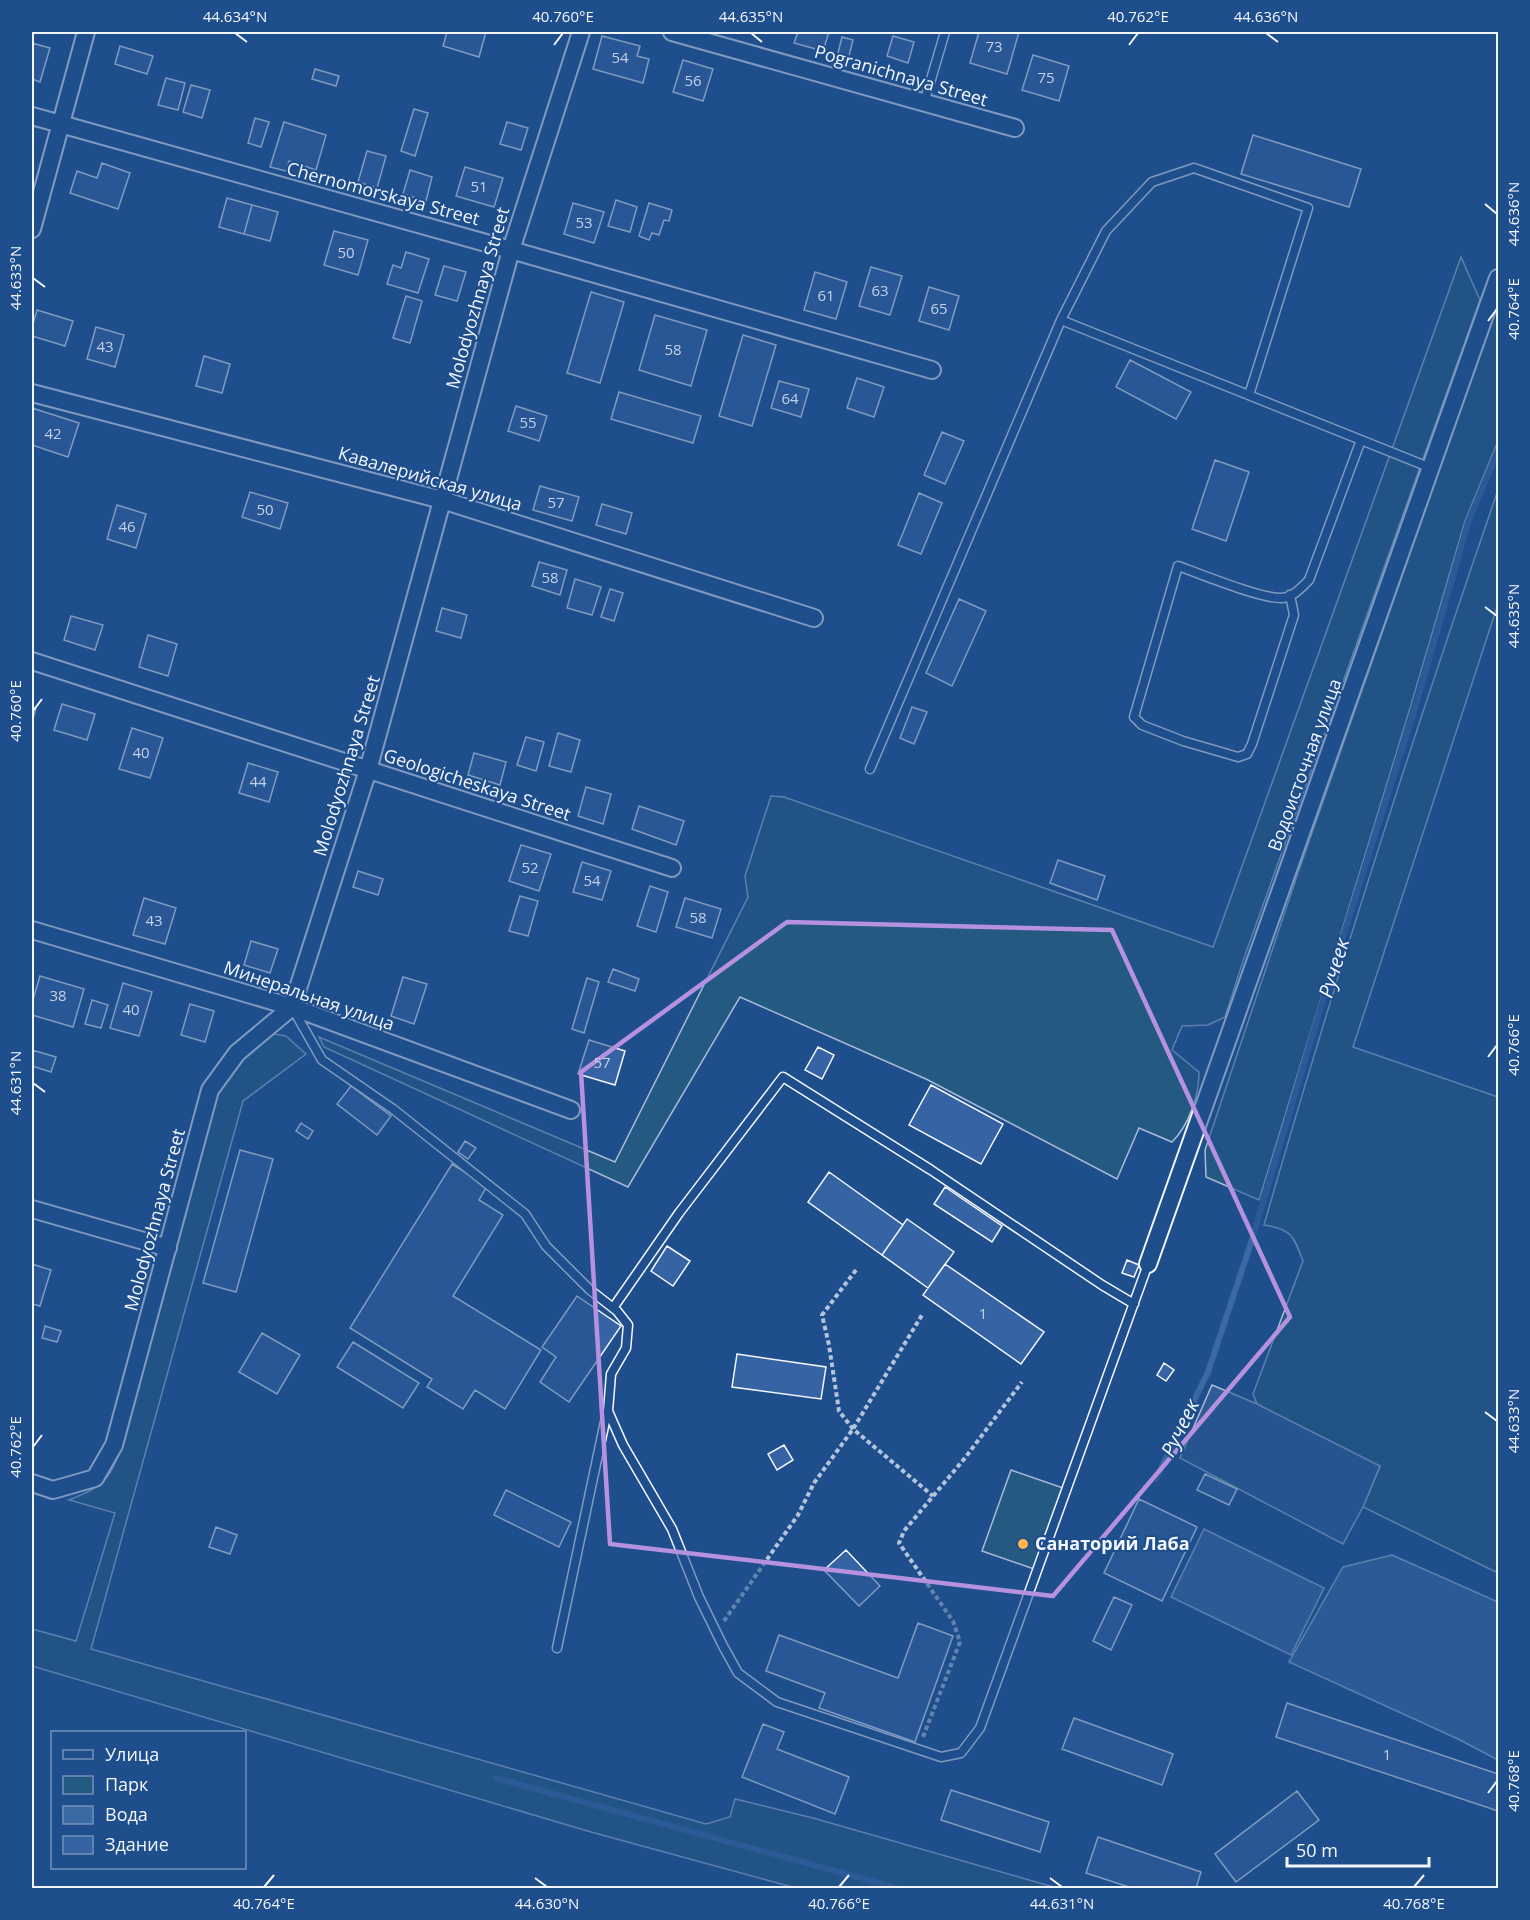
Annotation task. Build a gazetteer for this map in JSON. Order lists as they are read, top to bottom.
{
  "streets": {
    "street": [
      "Pogranichnaya Street",
      "Chernomorskaya Street",
      "Molodyozhnaya Street",
      "Кавалерийская улица",
      "Водоисточная улица",
      "Geologicheskaya Street",
      "Минеральная улица"
    ]
  },
  "crossings": [
    ["Chernomorskaya Street", "Molodyozhnaya Street"],
    ["Molodyozhnaya Street", "Кавалерийская улица"],
    ["Molodyozhnaya Street", "Geologicheskaya Street"],
    ["Molodyozhnaya Street", "Минеральная улица"]
  ],
  "water": ["Ручеек"],
  "places": ["Санаторий Лаба"],
  "house_numbers": [
    "73",
    "54",
    "75",
    "56",
    "51",
    "53",
    "50",
    "63",
    "61",
    "65",
    "43",
    "58",
    "64",
    "55",
    "42",
    "57",
    "50",
    "46",
    "58",
    "40",
    "44",
    "52",
    "54",
    "58",
    "43",
    "38",
    "40",
    "57",
    "1",
    "1"
  ],
  "legend": [
    "Улица",
    "Парк",
    "Вода",
    "Здание"
  ],
  "scale_bar": "50 m",
  "coordinates": [
    "44.634°N",
    "40.760°E",
    "44.635°N",
    "40.762°E",
    "44.636°N",
    "44.633°N",
    "40.764°E",
    "40.766°E",
    "44.631°N",
    "40.768°E",
    "44.630°N"
  ]
}
